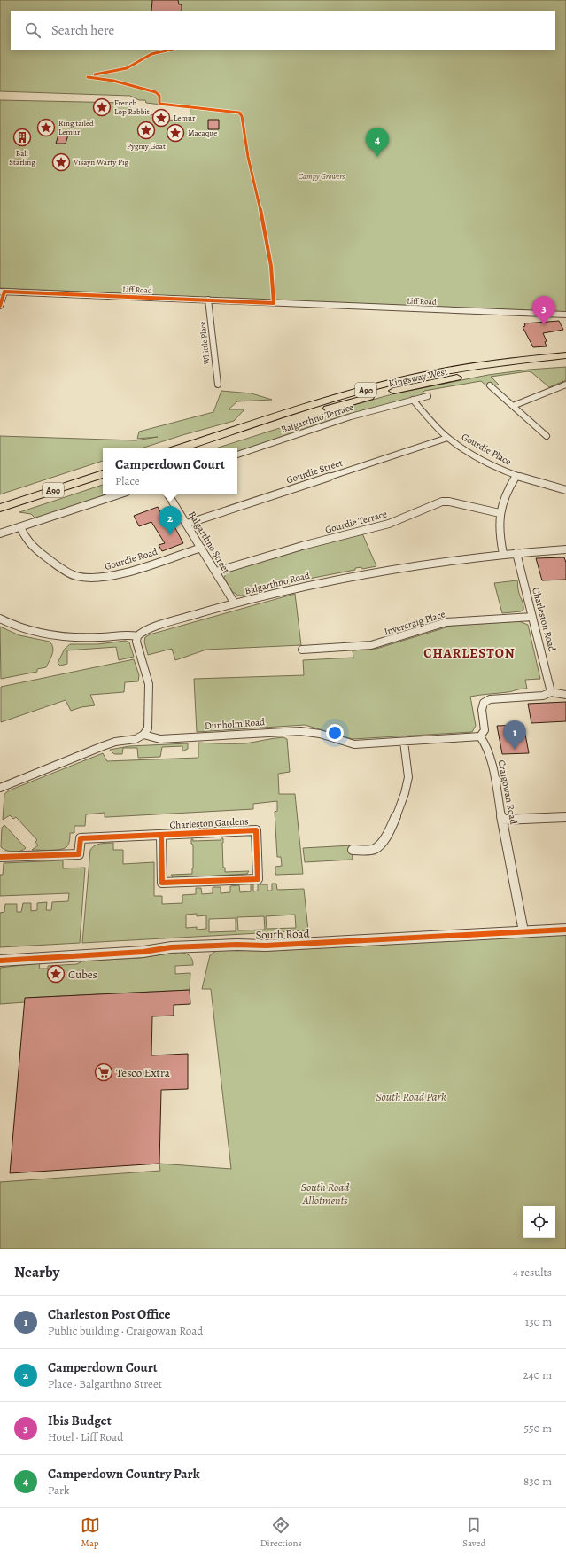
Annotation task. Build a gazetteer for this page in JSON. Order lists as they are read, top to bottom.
{
  "streets": {
    "highway": ["Kingsway West", "A90"],
    "street": [
      "Liff Road",
      "Whittle Place",
      "Balgarthno Terrace",
      "Gourdie Place",
      "Gourdie Street",
      "Gourdie Terrace",
      "Balgarthno Street",
      "Gourdie Road",
      "Balgarthno Road",
      "Charleston Road",
      "Invercraig Place",
      "Dunholm Road",
      "Craigowan Road",
      "Charleston Gardens",
      "South Road"
    ]
  },
  "crossings": [
    ["Liff Road", "Whittle Place"],
    ["Balgarthno Terrace", "Gourdie Place"],
    ["Gourdie Place", "Gourdie Street"],
    ["Gourdie Street", "Balgarthno Street"],
    ["Gourdie Terrace", "Balgarthno Street"],
    ["Balgarthno Street", "Gourdie Road"],
    ["Balgarthno Street", "Balgarthno Road"],
    ["Balgarthno Road", "Charleston Road"],
    ["Charleston Road", "Invercraig Place"],
    ["Dunholm Road", "Craigowan Road"],
    ["Craigowan Road", "South Road"]
  ],
  "districts": ["CHARLESTON"],
  "parks": ["Campy Growers", "South Road Park", "South Road Allotments"],
  "places": {
    "place": [
      "French Lop Rabbit",
      "Lemur",
      "Ring tailed Lemur",
      "Pygmy Goat",
      "Macaque",
      "Visayn Warty Pig",
      "Cubes"
    ],
    "building": ["Bali Starling"],
    "supermarket": ["Tesco Extra"]
  },
  "page": {
    "search": "Search here",
    "pins": [
      "4",
      "3",
      "2",
      "1"
    ],
    "popup": ["Camperdown Court", "Place"],
    "heading": ["Nearby", "4 results"],
    "list": [
      {
        "mark": "1",
        "name": "Charleston Post Office",
        "note": "Public building · Craigowan Road",
        "value": "130 m"
      },
      {
        "mark": "2",
        "name": "Camperdown Court",
        "note": "Place · Balgarthno Street",
        "value": "240 m"
      },
      {
        "mark": "3",
        "name": "Ibis Budget",
        "note": "Hotel · Liff Road",
        "value": "550 m"
      },
      {
        "mark": "4",
        "name": "Camperdown Country Park",
        "note": "Park",
        "value": "830 m"
      }
    ],
    "nav": ["Map", "Directions", "Saved"]
  }
}
